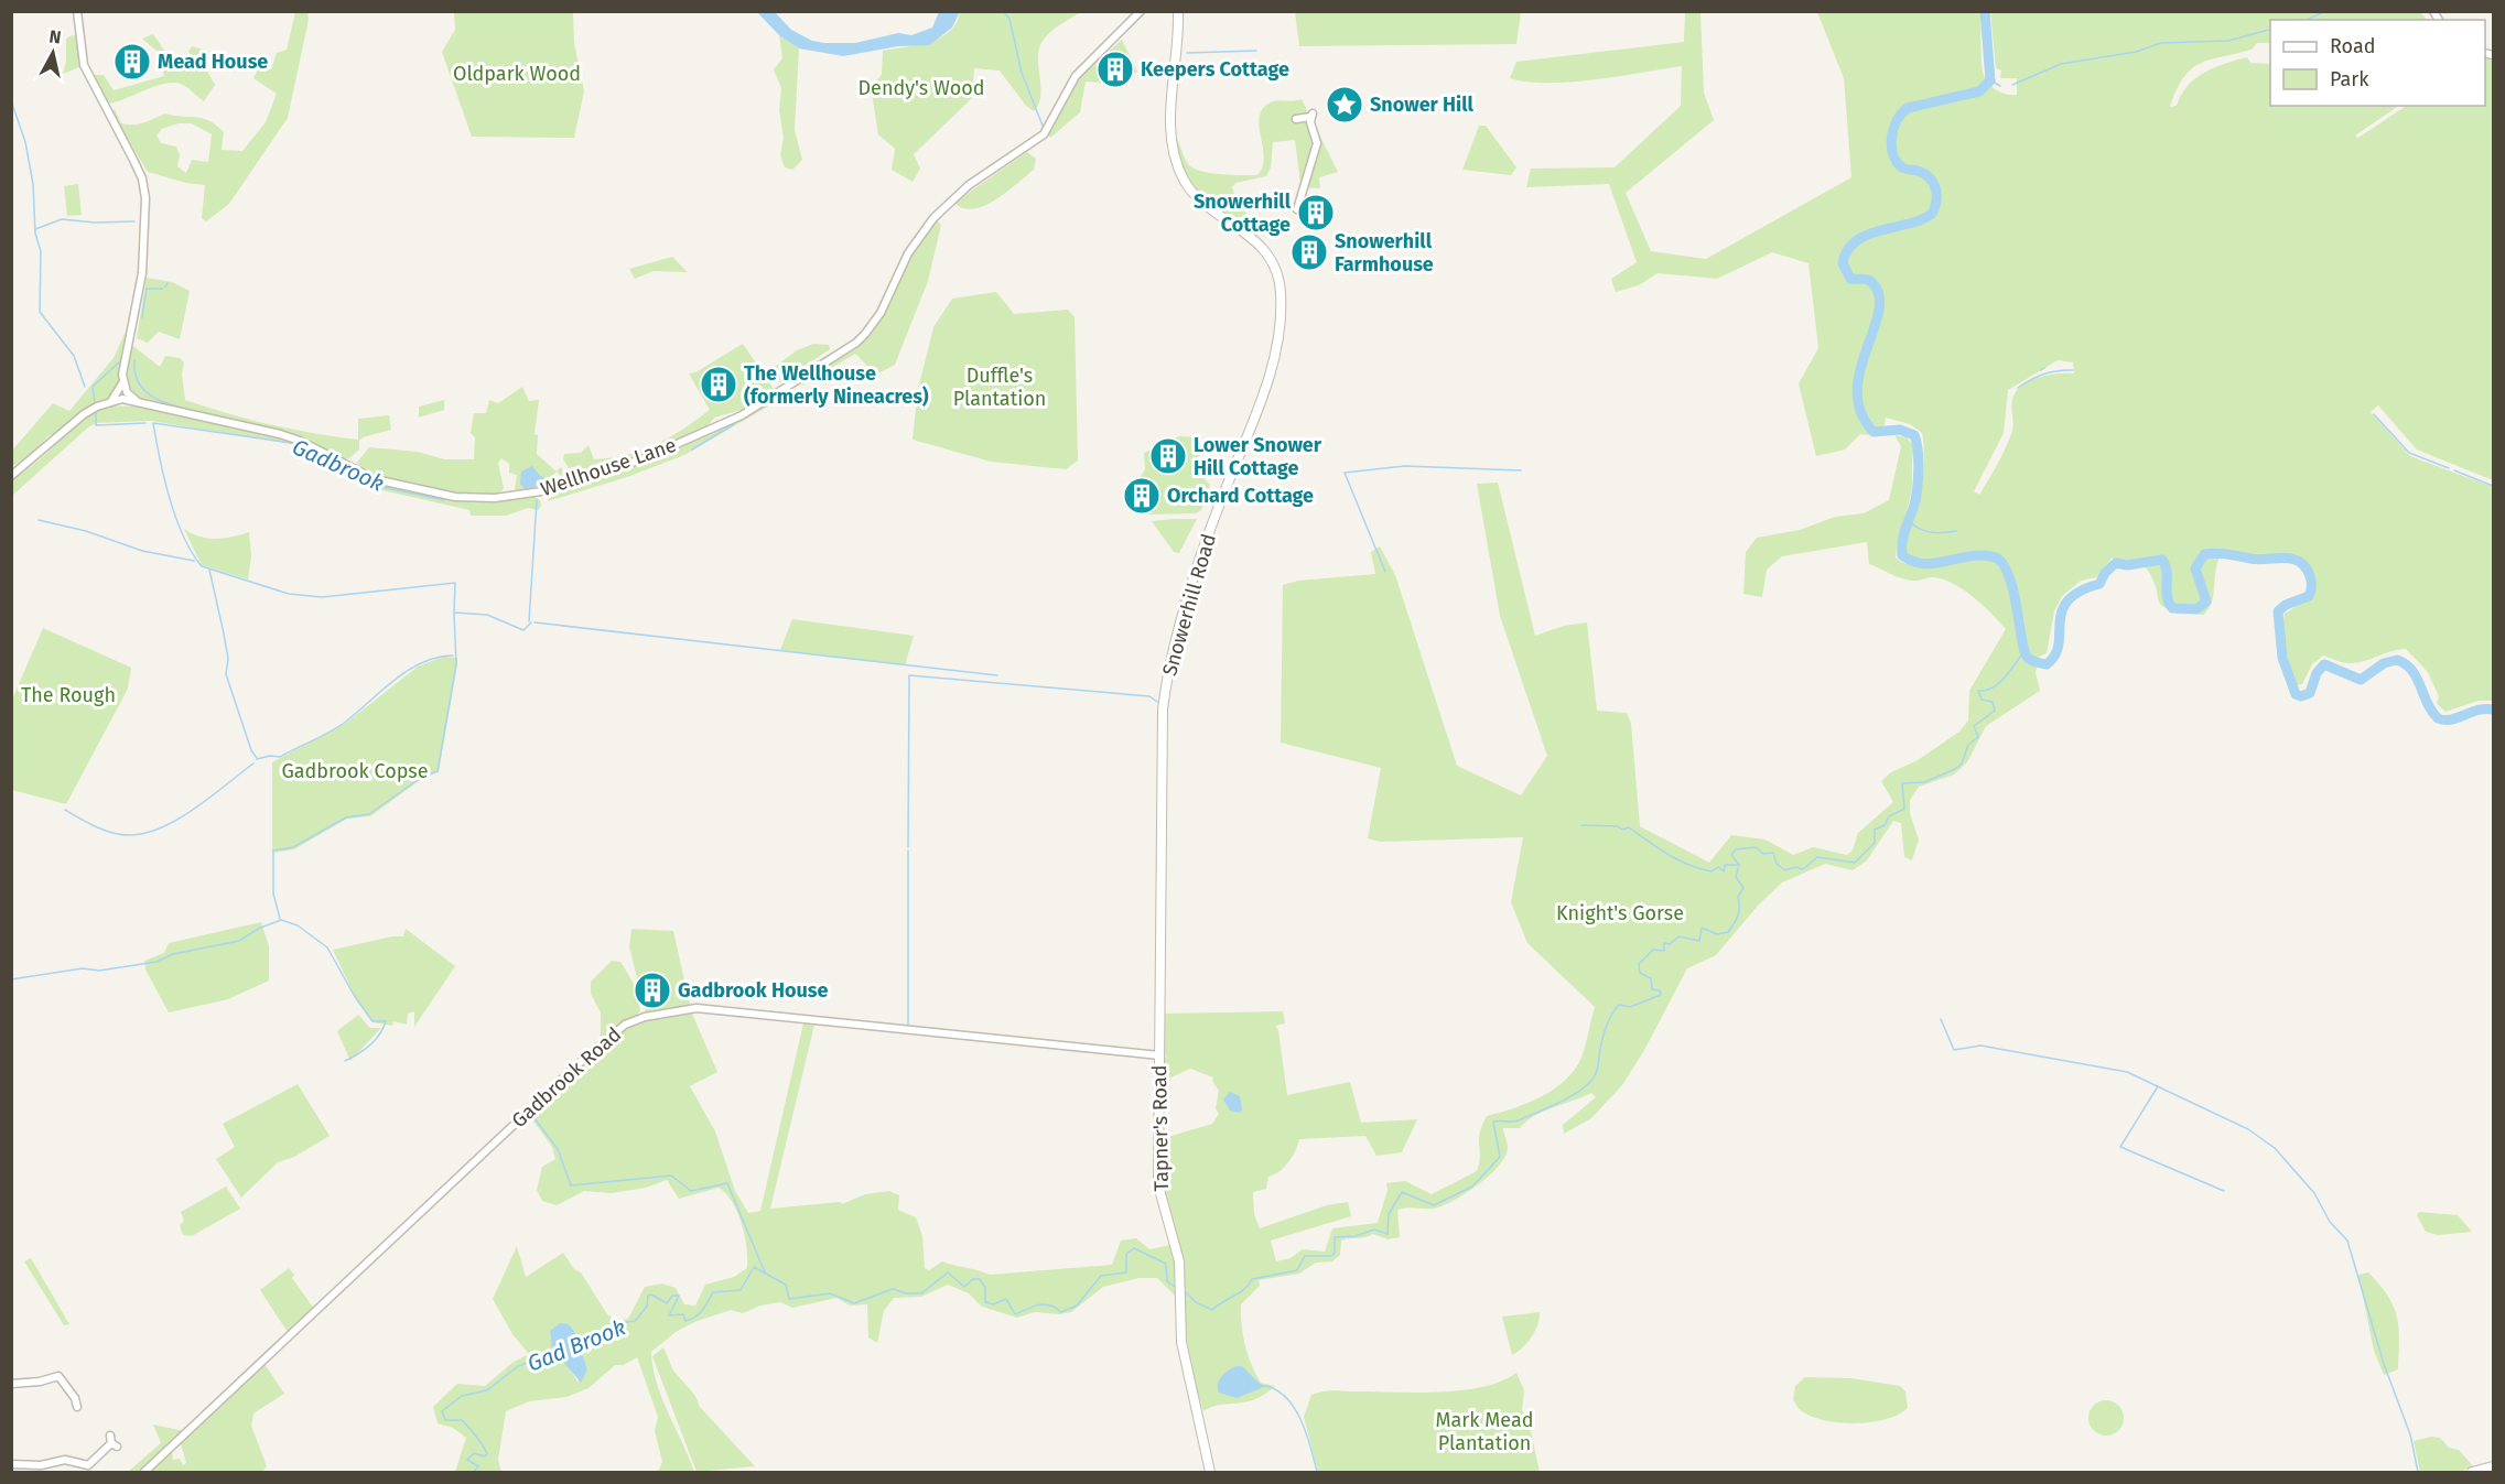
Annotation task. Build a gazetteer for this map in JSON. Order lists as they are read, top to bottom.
{
  "streets": {
    "street": [
      "Wellhouse Lane",
      "Snowerhill Road",
      "Gadbrook Road",
      "Tapner's Road"
    ]
  },
  "crossings": [
    ["Snowerhill Road", "Gadbrook Road"],
    ["Snowerhill Road", "Tapner's Road"],
    ["Gadbrook Road", "Tapner's Road"]
  ],
  "water": ["Gadbrook", "Gad Brook"],
  "parks": [
    "Oldpark Wood",
    "Dendy's Wood",
    "Duffle's Plantation",
    "The Rough",
    "Gadbrook Copse",
    "Knight's Gorse",
    "Mark Mead Plantation"
  ],
  "places": {
    "building": [
      "Mead House",
      "Keepers Cottage",
      "Snowerhill Cottage",
      "Snowerhill Farmhouse",
      "The Wellhouse (formerly Nineacres)",
      "Lower Snower Hill Cottage",
      "Orchard Cottage",
      "Gadbrook House"
    ],
    "place": ["Snower Hill"]
  },
  "legend": ["Road", "Park"],
  "north": "top"
}
